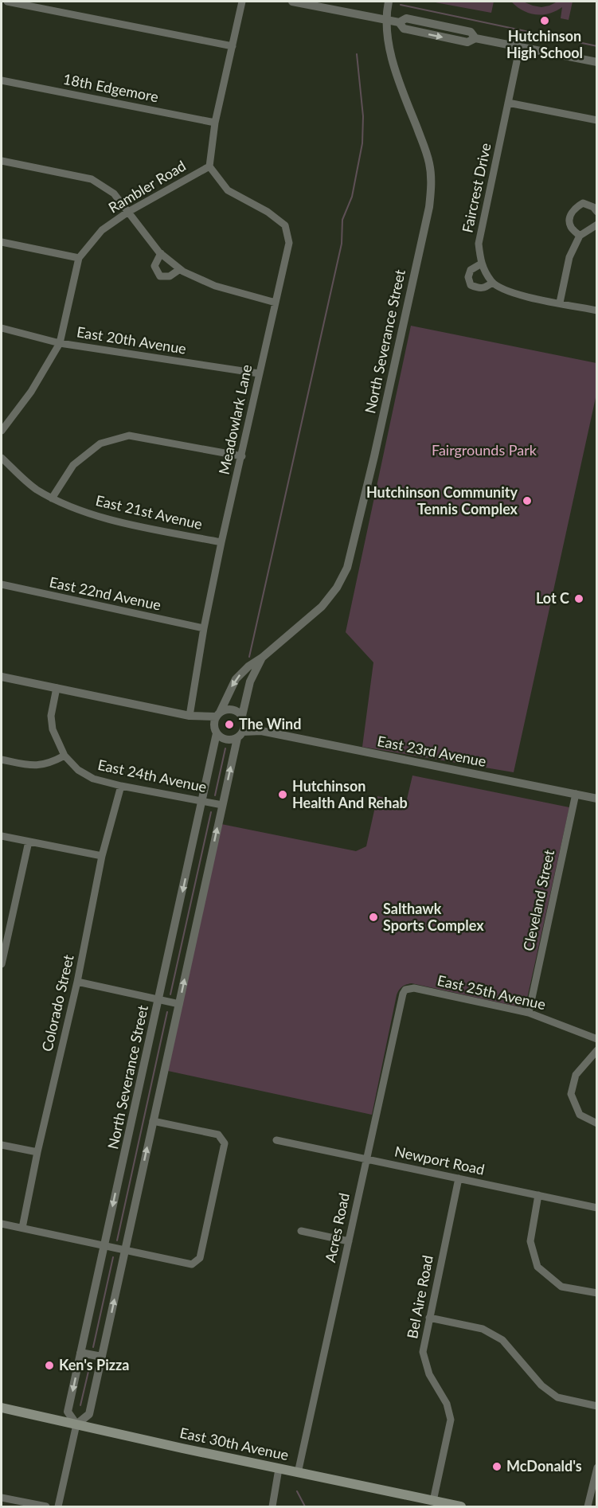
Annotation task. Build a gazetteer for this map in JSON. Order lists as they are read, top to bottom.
{
  "streets": {
    "main road": ["East 30th Avenue"],
    "street": [
      "18th Edgemore",
      "Rambler Road",
      "Faircrest Drive",
      "East 20th Avenue",
      "North Severance Street",
      "Meadowlark Lane",
      "East 21st Avenue",
      "East 22nd Avenue",
      "East 23rd Avenue",
      "East 24th Avenue",
      "Cleveland Street",
      "East 25th Avenue",
      "Colorado Street",
      "Newport Road",
      "Acres Road",
      "Bel Aire Road"
    ]
  },
  "crossings": [
    ["18th Edgemore", "Rambler Road"],
    ["Rambler Road", "East 20th Avenue"],
    ["Rambler Road", "Meadowlark Lane"],
    ["East 20th Avenue", "Meadowlark Lane"],
    ["North Severance Street", "East 23rd Avenue"],
    ["North Severance Street", "East 24th Avenue"],
    ["North Severance Street", "East 30th Avenue"],
    ["Meadowlark Lane", "East 21st Avenue"],
    ["Meadowlark Lane", "East 22nd Avenue"],
    ["East 23rd Avenue", "Cleveland Street"],
    ["East 24th Avenue", "Colorado Street"],
    ["Cleveland Street", "East 25th Avenue"],
    ["East 25th Avenue", "Acres Road"],
    ["Newport Road", "Acres Road"],
    ["Newport Road", "Bel Aire Road"],
    ["Acres Road", "East 30th Avenue"],
    ["Bel Aire Road", "East 30th Avenue"]
  ],
  "parks": ["Fairgrounds Park"],
  "places": [
    "Hutchinson High School",
    "Hutchinson Community Tennis Complex",
    "Lot C",
    "The Wind",
    "Hutchinson Health And Rehab",
    "Salthawk Sports Complex",
    "Ken's Pizza",
    "McDonald's"
  ]
}
